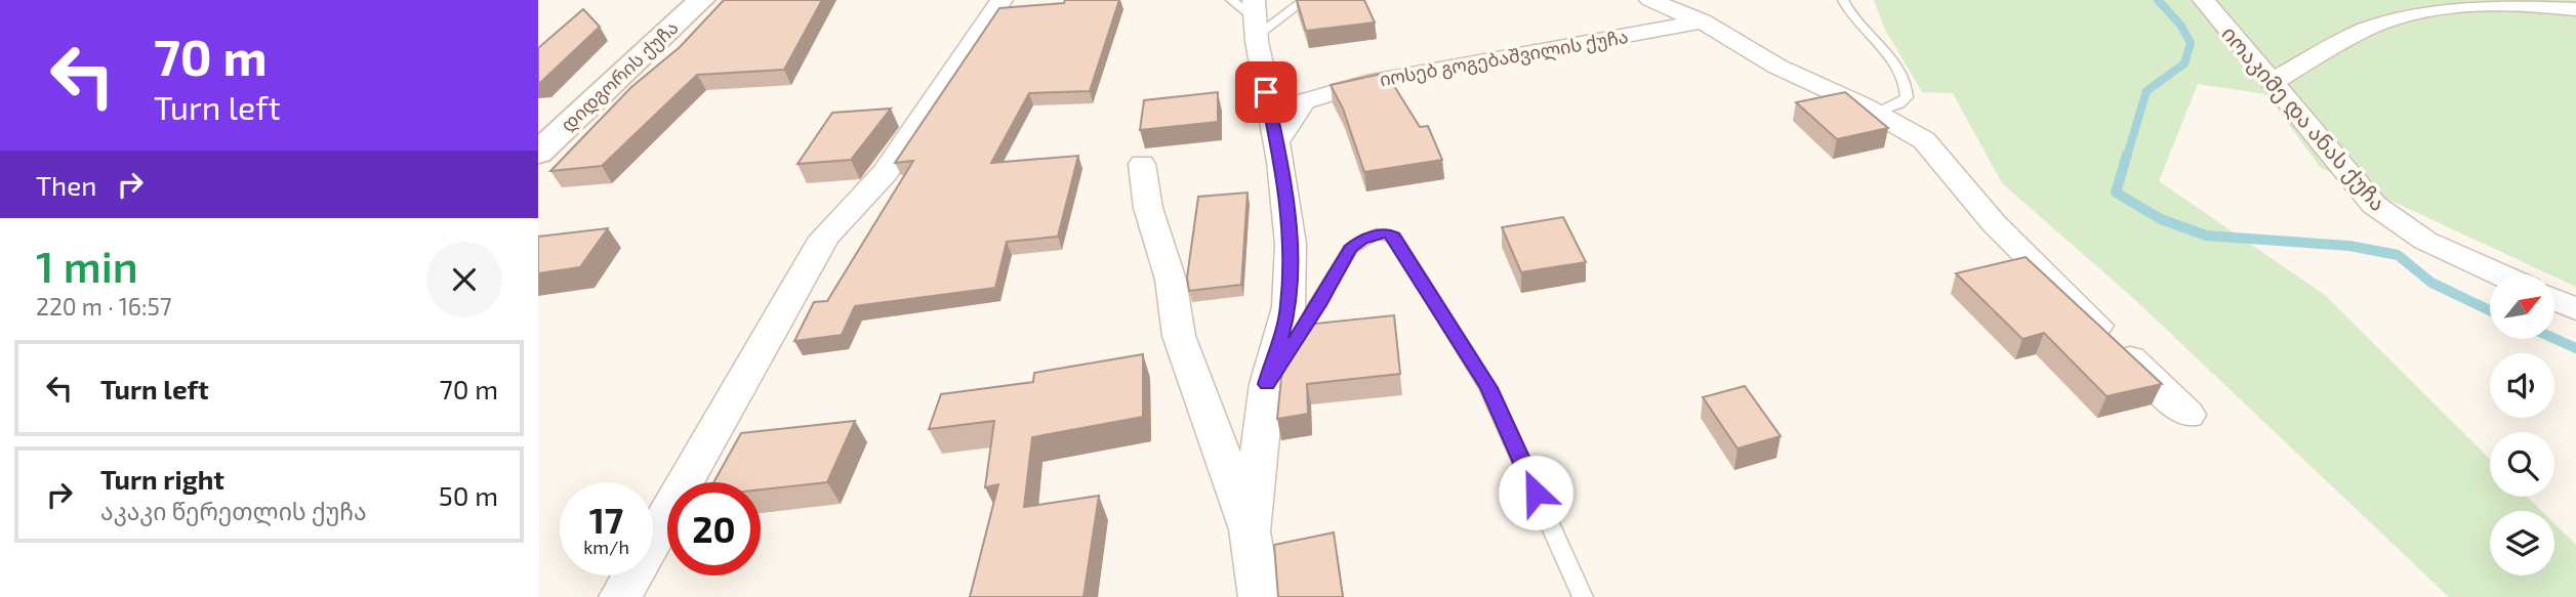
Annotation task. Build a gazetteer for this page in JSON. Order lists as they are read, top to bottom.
{
  "streets": {
    "street": ["იოსებ გოგებაშვილის ქუჩა", "დიდგორის ქუჩა", "იოაკიმე და ანას ქუჩა"]
  },
  "north": "top right",
  "page": {
    "turn": ["70 m", "Turn left"],
    "then": "Then",
    "heading": ["1 min", "220 m · 16:57"],
    "list": [
      {
        "name": "Turn left",
        "value": "70 m"
      },
      {
        "name": "Turn right",
        "note": "აკაკი წერეთლის ქუჩა",
        "value": "50 m"
      }
    ],
    "speed": "17 km/h",
    "limit": "20"
  }
}
